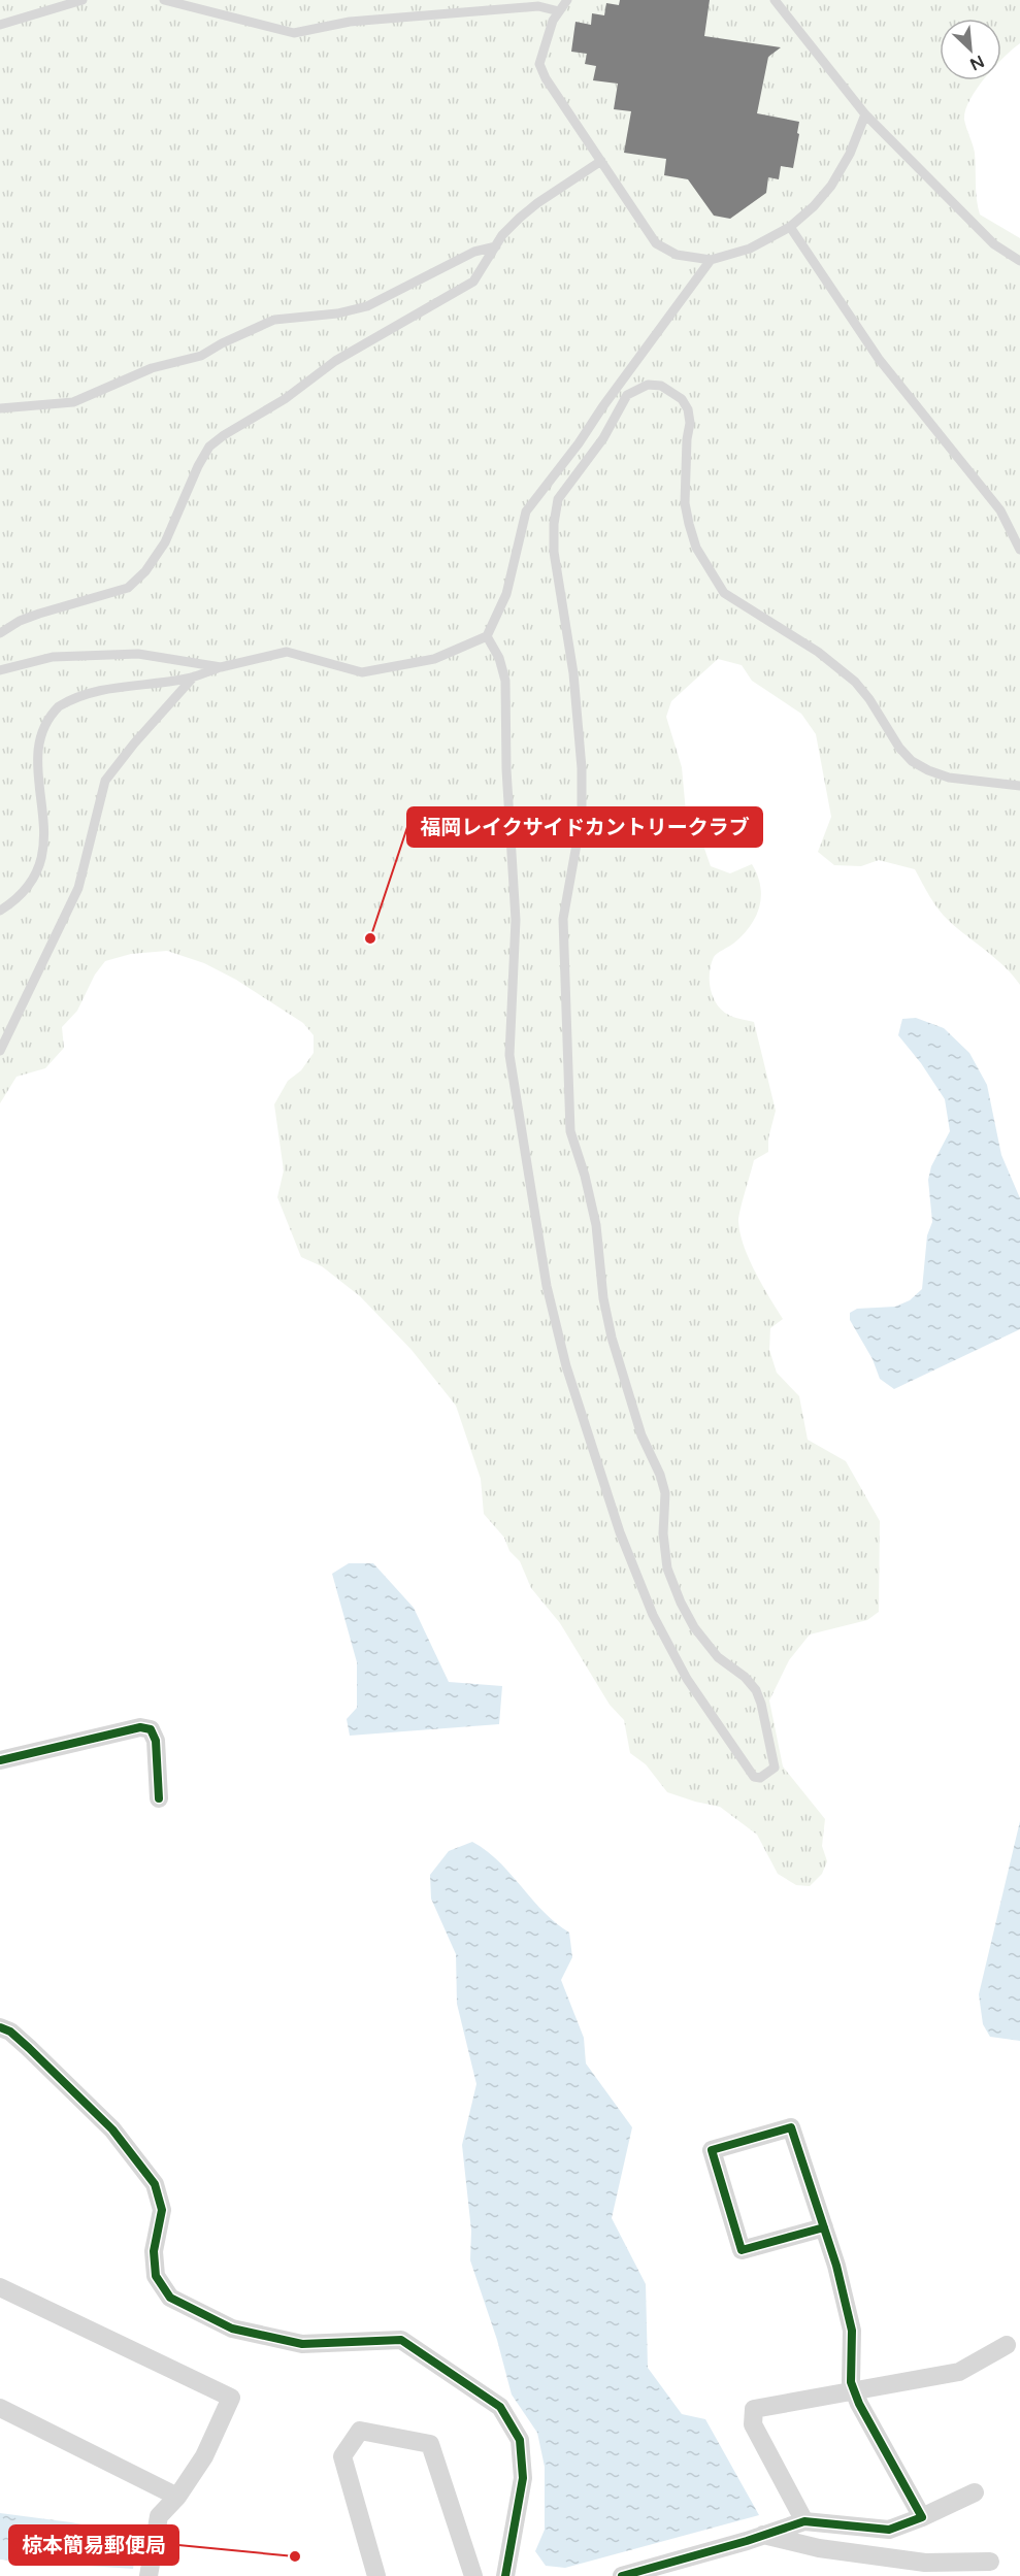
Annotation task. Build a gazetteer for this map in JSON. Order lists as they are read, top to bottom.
{
  "places": ["福岡レイクサイドカントリークラブ", "椋本簡易郵便局"],
  "north": "bottom right"
}
